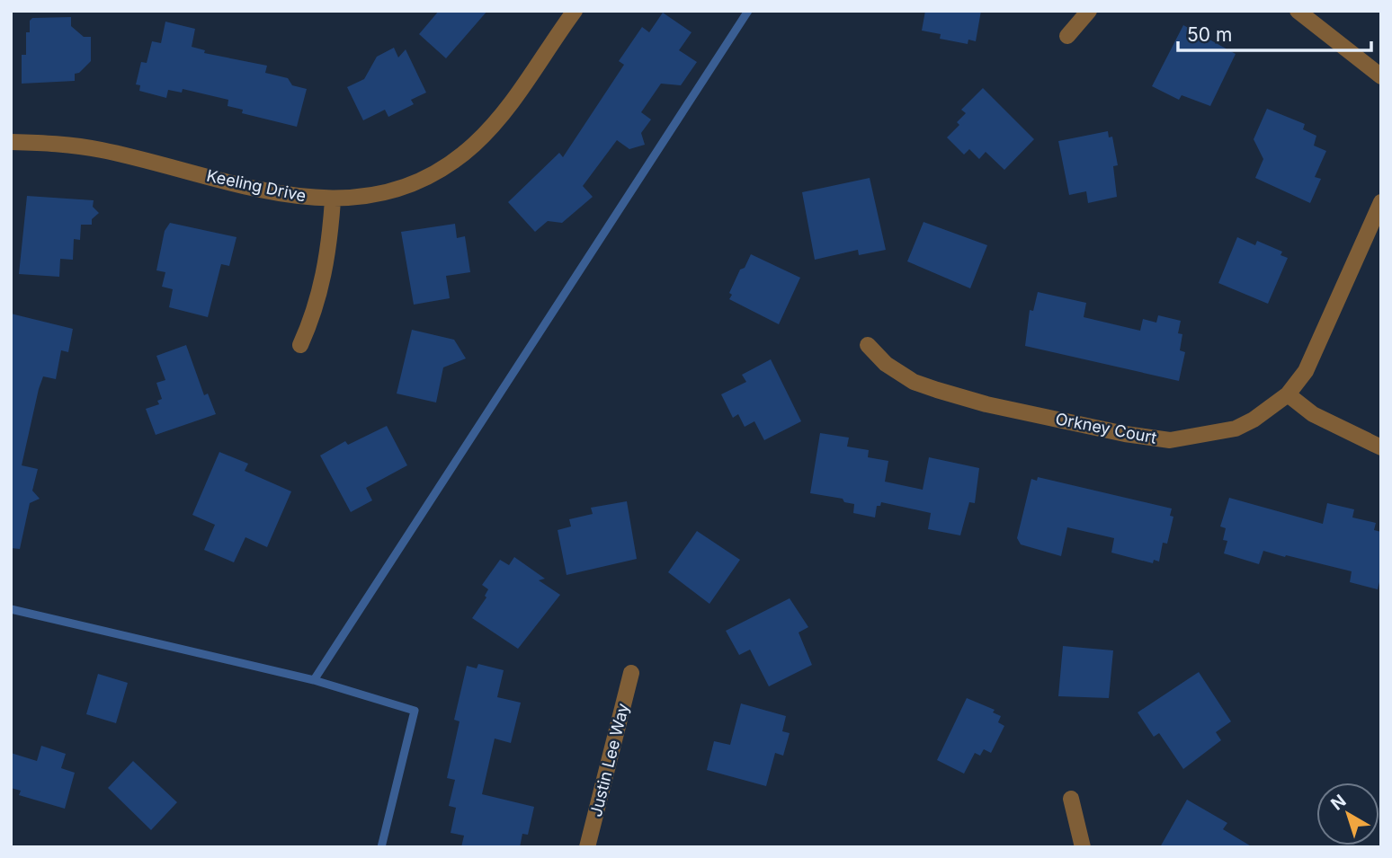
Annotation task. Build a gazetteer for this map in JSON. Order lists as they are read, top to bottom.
{
  "streets": {
    "street": ["Keeling Drive", "Orkney Court", "Justin Lee Way"]
  },
  "scale_bar": "50 m",
  "north": "top left"
}
